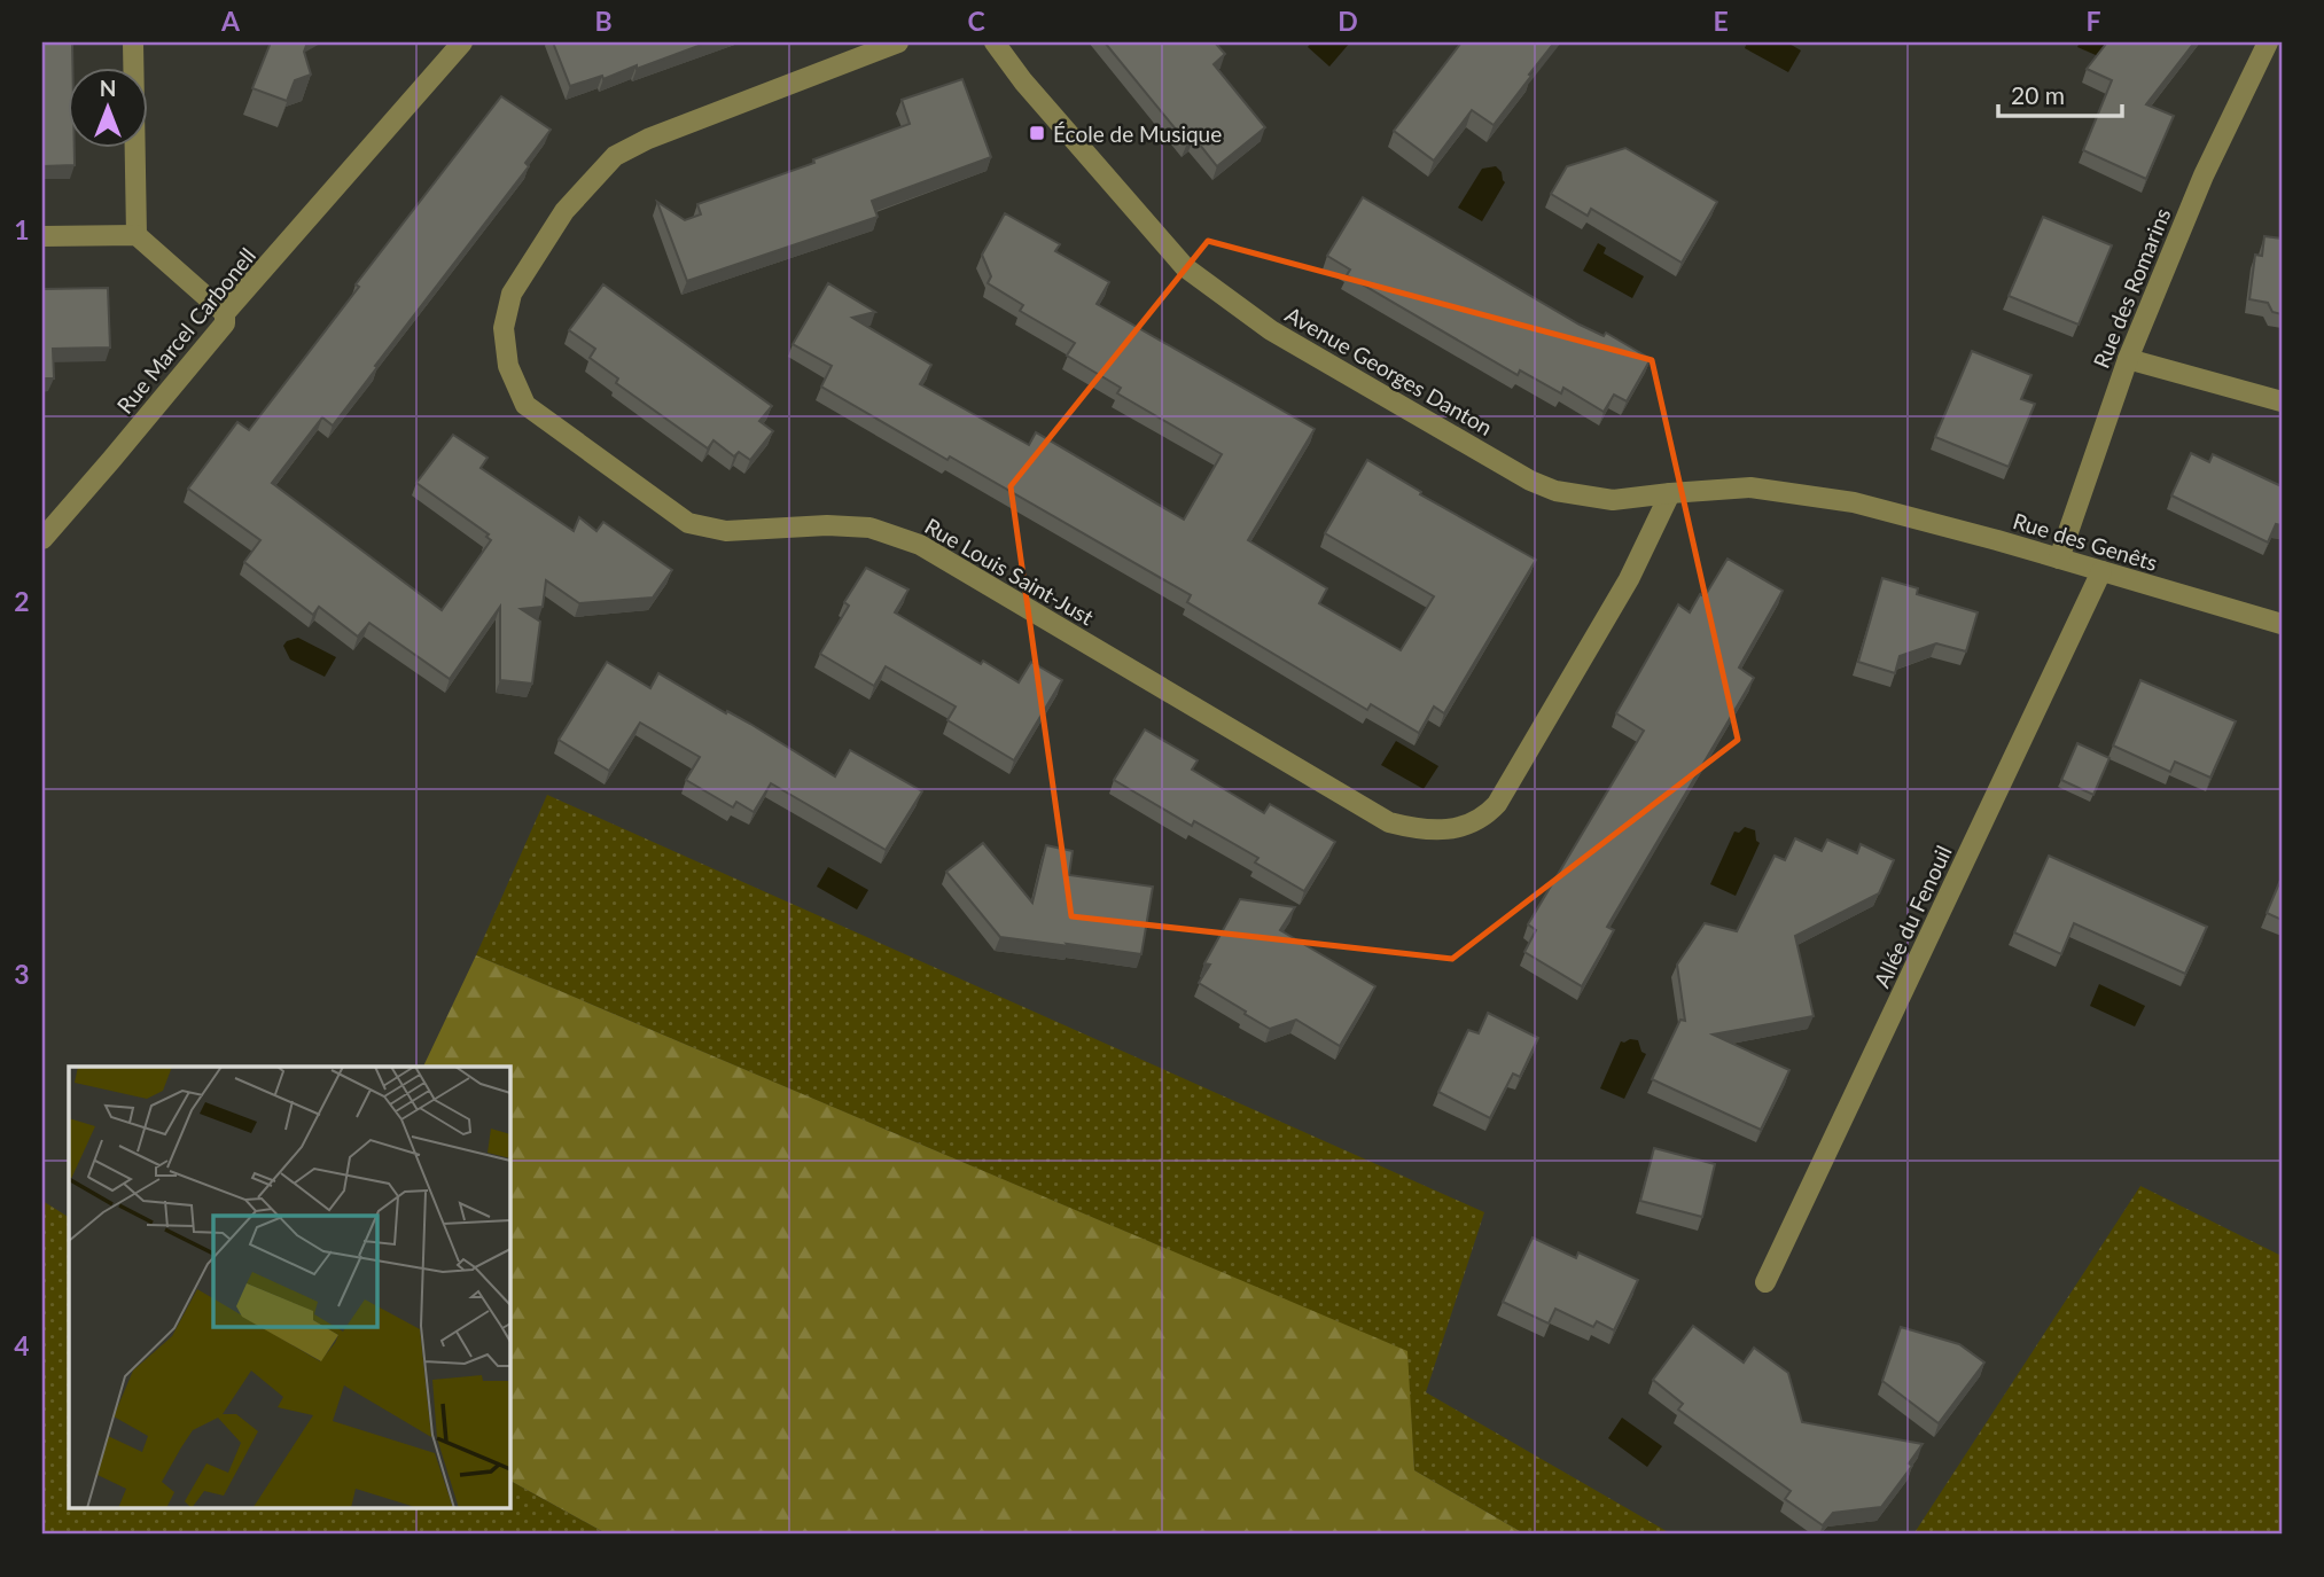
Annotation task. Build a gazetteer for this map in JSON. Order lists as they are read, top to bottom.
{
  "streets": {
    "street": [
      "Rue des Romarins",
      "Rue Marcel Carbonell",
      "Avenue Georges Danton",
      "Rue des Genêts",
      "Rue Louis Saint-Just",
      "Allée du Fenouil"
    ]
  },
  "crossings": [
    ["Rue des Romarins", "Rue des Genêts"],
    ["Avenue Georges Danton", "Rue des Genêts"],
    ["Avenue Georges Danton", "Rue Louis Saint-Just"],
    ["Rue des Genêts", "Allée du Fenouil"]
  ],
  "places": {
    "transit": ["École de Musique"]
  },
  "scale_bar": "20 m",
  "north": "top",
  "grid": {
    "columns": [
      "A",
      "B",
      "C",
      "D",
      "E",
      "F"
    ],
    "rows": [
      "1",
      "2",
      "3",
      "4"
    ]
  }
}
